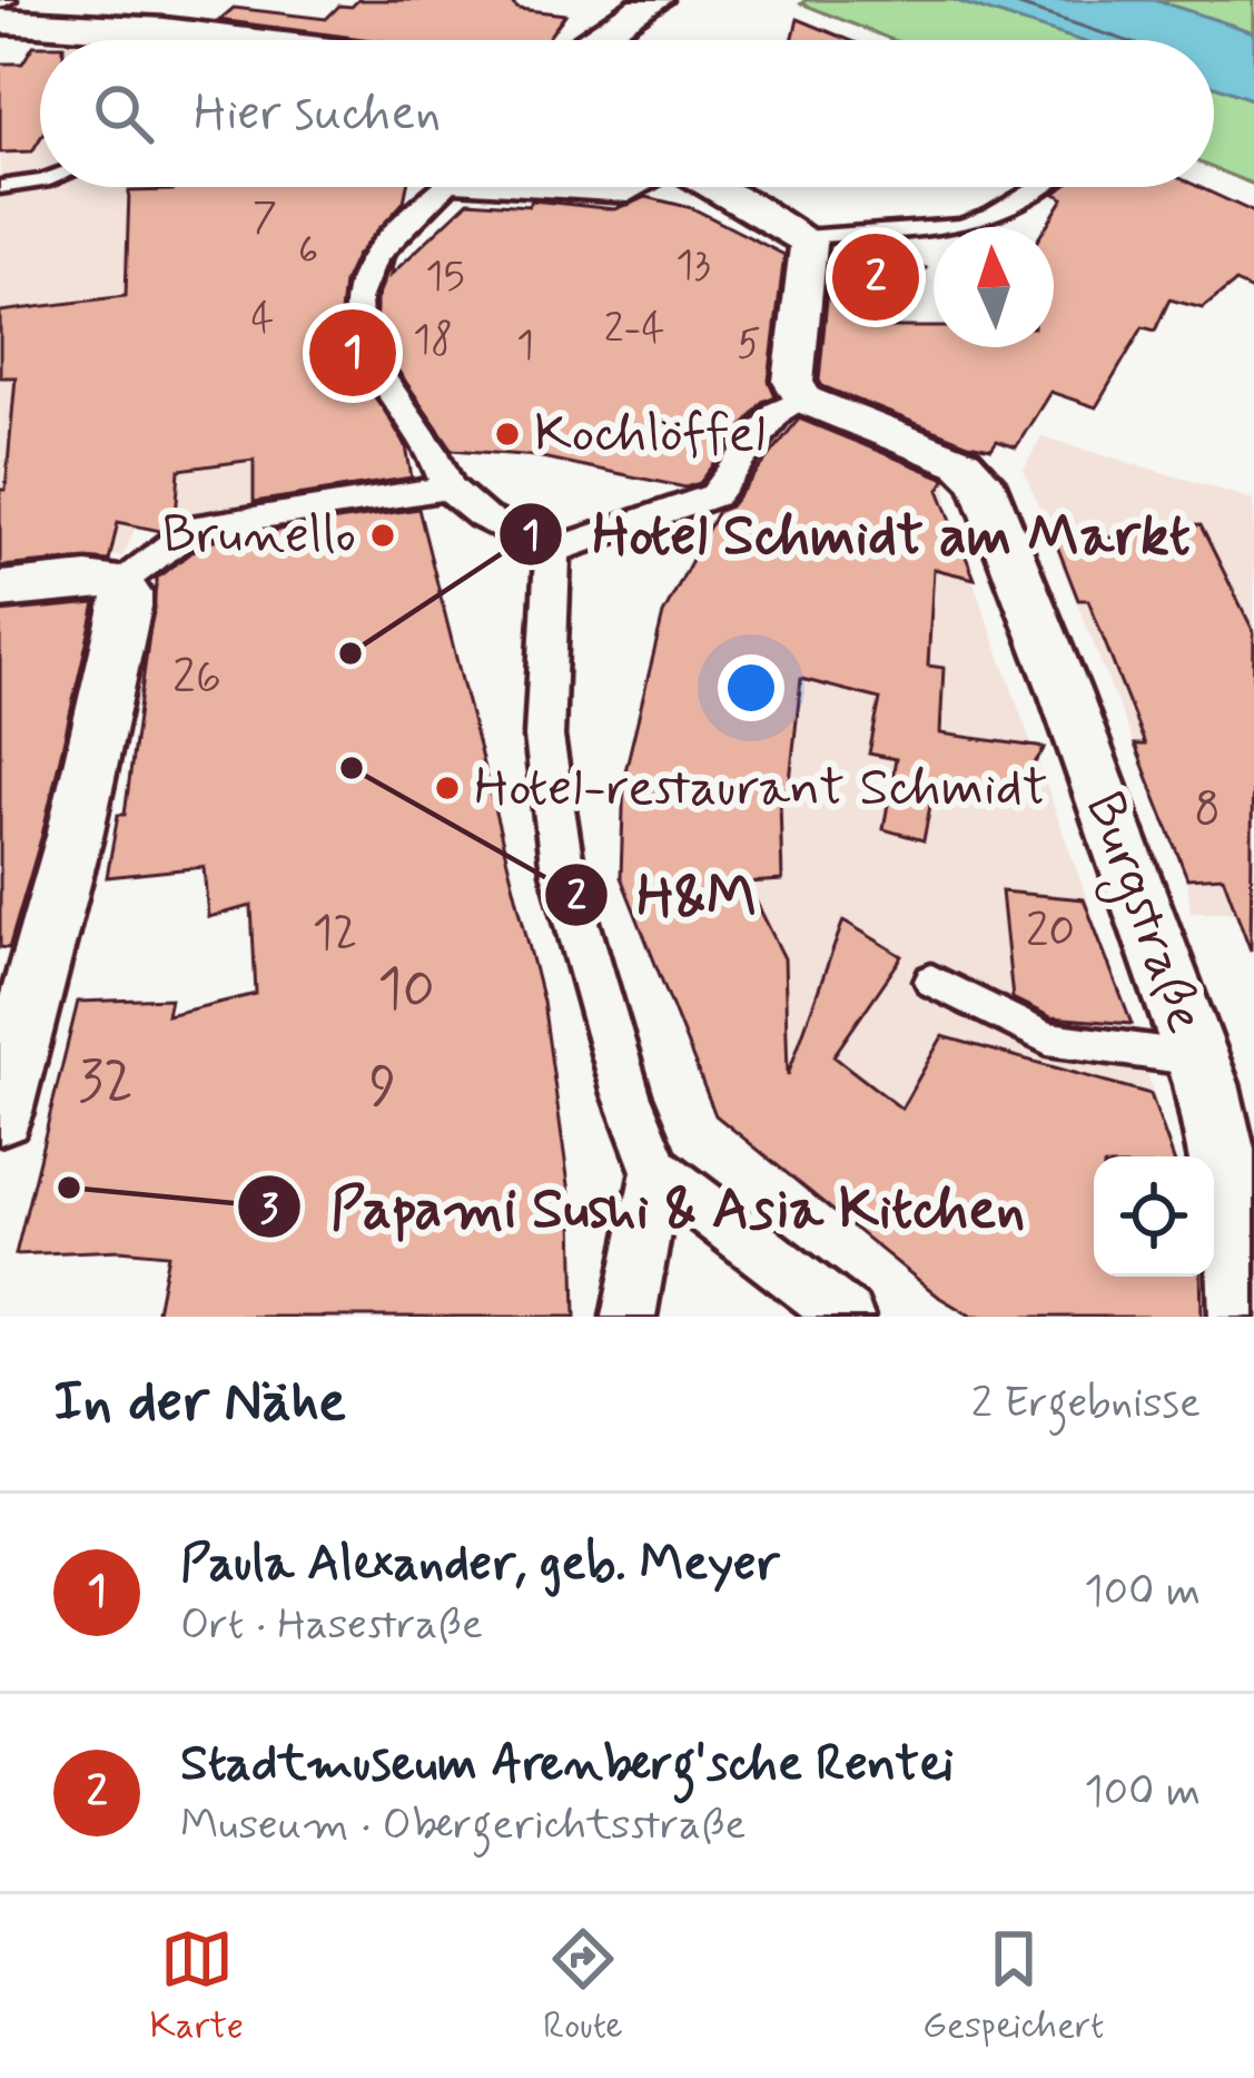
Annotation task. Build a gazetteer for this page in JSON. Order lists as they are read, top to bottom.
{
  "streets": {
    "street": ["Burgstraße"]
  },
  "places": [
    "Kochlöffel",
    "Brunello",
    "Hotel Schmidt am Markt",
    "H&M",
    "Hotel-restaurant Schmidt",
    "Papami Sushi & Asia Kitchen"
  ],
  "house_numbers": [
    "7",
    "6",
    "13",
    "15",
    "4",
    "2-4",
    "18",
    "5",
    "1",
    "26",
    "8",
    "20",
    "12",
    "10",
    "32",
    "9"
  ],
  "north": "top",
  "page": {
    "search": "Hier suchen",
    "pins": ["2", "1"],
    "heading": ["In der Nähe", "2 Ergebnisse"],
    "list": [
      {
        "mark": "1",
        "name": "Paula Alexander, geb. Meyer",
        "note": "Ort · Hasestraße",
        "value": "100 m"
      },
      {
        "mark": "2",
        "name": "Stadtmuseum Arenberg'sche Rentei",
        "note": "Museum · Obergerichtsstraße",
        "value": "100 m"
      }
    ],
    "nav": ["Karte", "Route", "Gespeichert"]
  }
}
